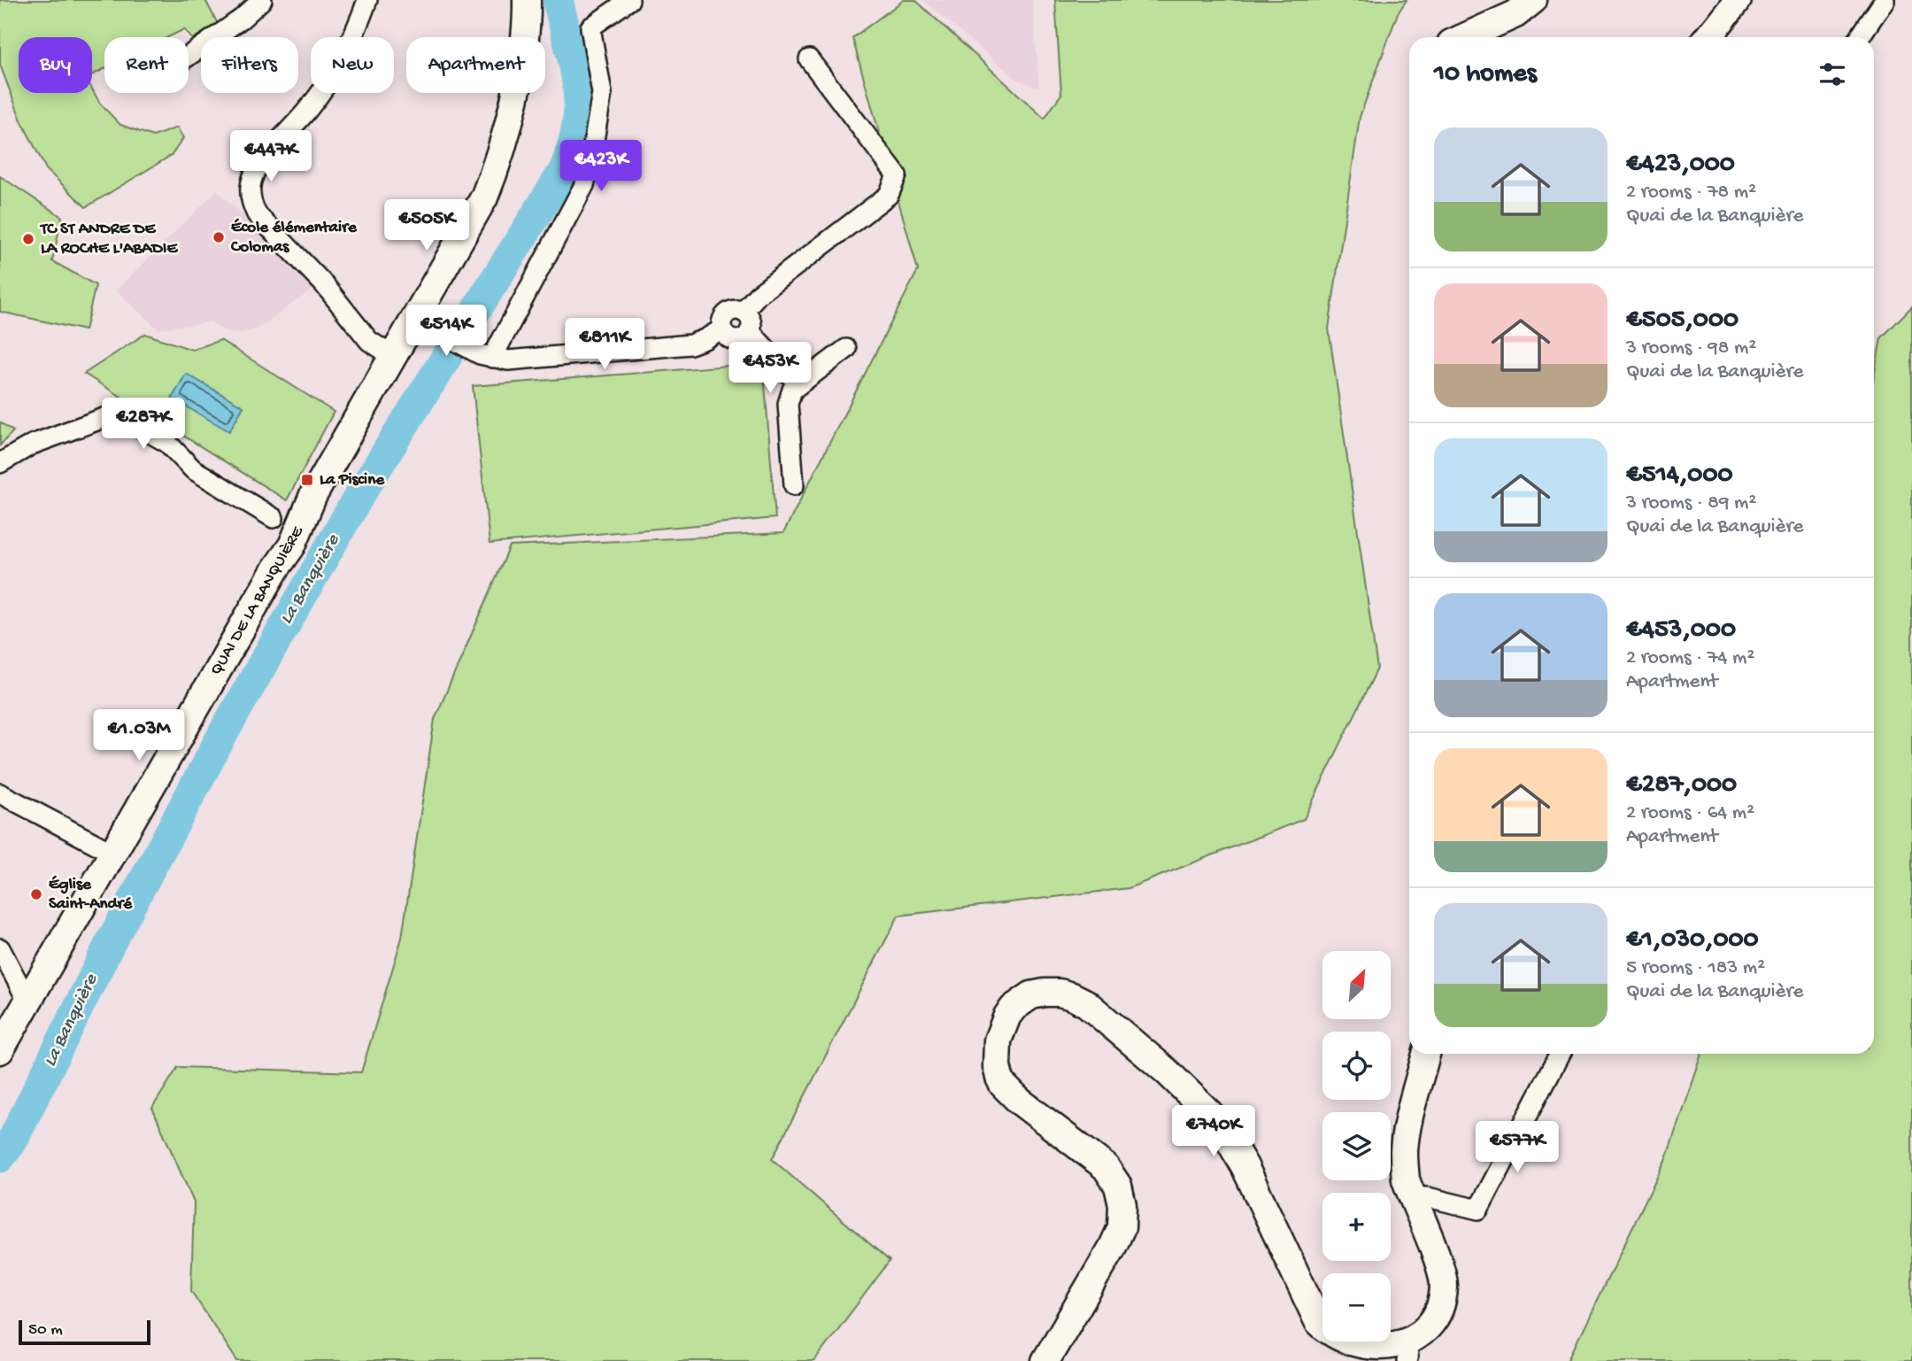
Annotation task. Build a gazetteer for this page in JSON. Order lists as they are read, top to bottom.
{
  "streets": {
    "street": ["QUAI DE LA BANQUIÈRE"]
  },
  "water": ["La Banquière"],
  "places": {
    "other": ["École élémentaire Colomas", "TC ST ANDRE DE LA ROCHE L'ABADIE", "Église Saint-André"],
    "transit": ["La Piscine"]
  },
  "scale_bar": "50 m",
  "north": "top right",
  "page": {
    "chip": [
      "Buy",
      "Rent",
      "Filters",
      "New",
      "Apartment"
    ],
    "heading": "10 homes",
    "list": [
      {
        "name": "€423,000",
        "note": "2 rooms · 78 m² · Quai de la Banquière"
      },
      {
        "name": "€505,000",
        "note": "3 rooms · 98 m² · Quai de la Banquière"
      },
      {
        "name": "€514,000",
        "note": "3 rooms · 89 m² · Quai de la Banquière"
      },
      {
        "name": "€453,000",
        "note": "2 rooms · 74 m² · Apartment"
      },
      {
        "name": "€287,000",
        "note": "2 rooms · 64 m² · Apartment"
      },
      {
        "name": "€1,030,000",
        "note": "5 rooms · 183 m² · Quai de la Banquière"
      }
    ],
    "price": [
      "€447K",
      "€423K",
      "€505K",
      "€514K",
      "€811K",
      "€453K",
      "€287K",
      "€1.03M",
      "€740K",
      "€577K"
    ],
    "map_buttons": ["+", "−"],
    "scale": "50 m"
  }
}
